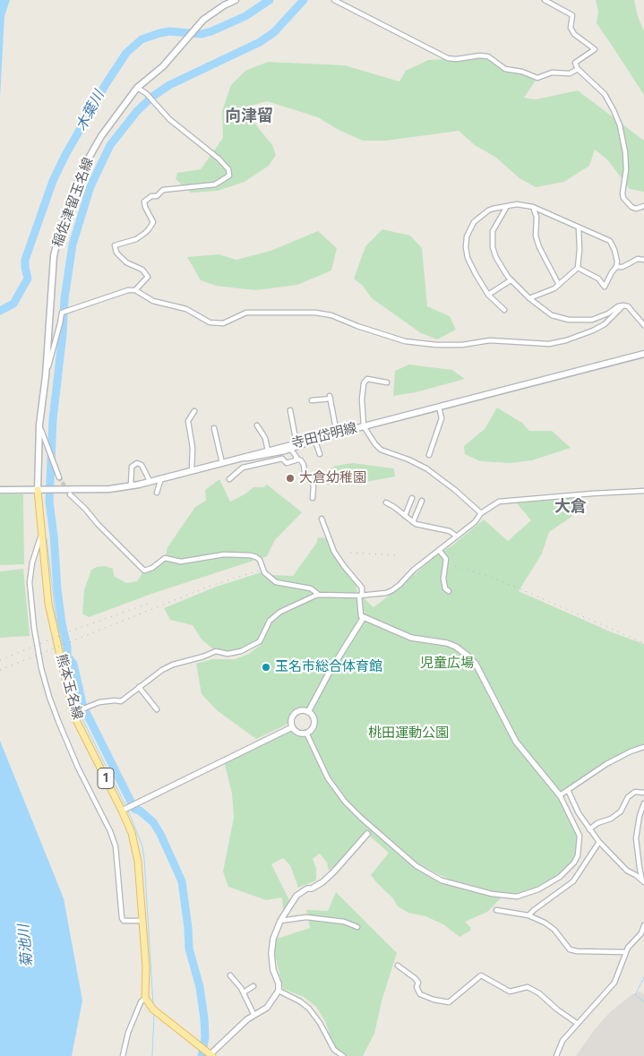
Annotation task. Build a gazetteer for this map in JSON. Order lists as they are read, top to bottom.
{
  "streets": {
    "main road": [
      "稲佐津留玉名線",
      "寺田岱明線",
      "熊本玉名線",
      "1"
    ]
  },
  "crossings": [
    ["稲佐津留玉名線", "寺田岱明線"],
    ["稲佐津留玉名線", "熊本玉名線"],
    ["寺田岱明線", "熊本玉名線"]
  ],
  "districts": ["向津留", "大倉"],
  "water": ["木葉川", "菊池川"],
  "parks": ["児童広場", "桃田運動公園"],
  "places": ["大倉幼稚園", "玉名市総合体育館"]
}
